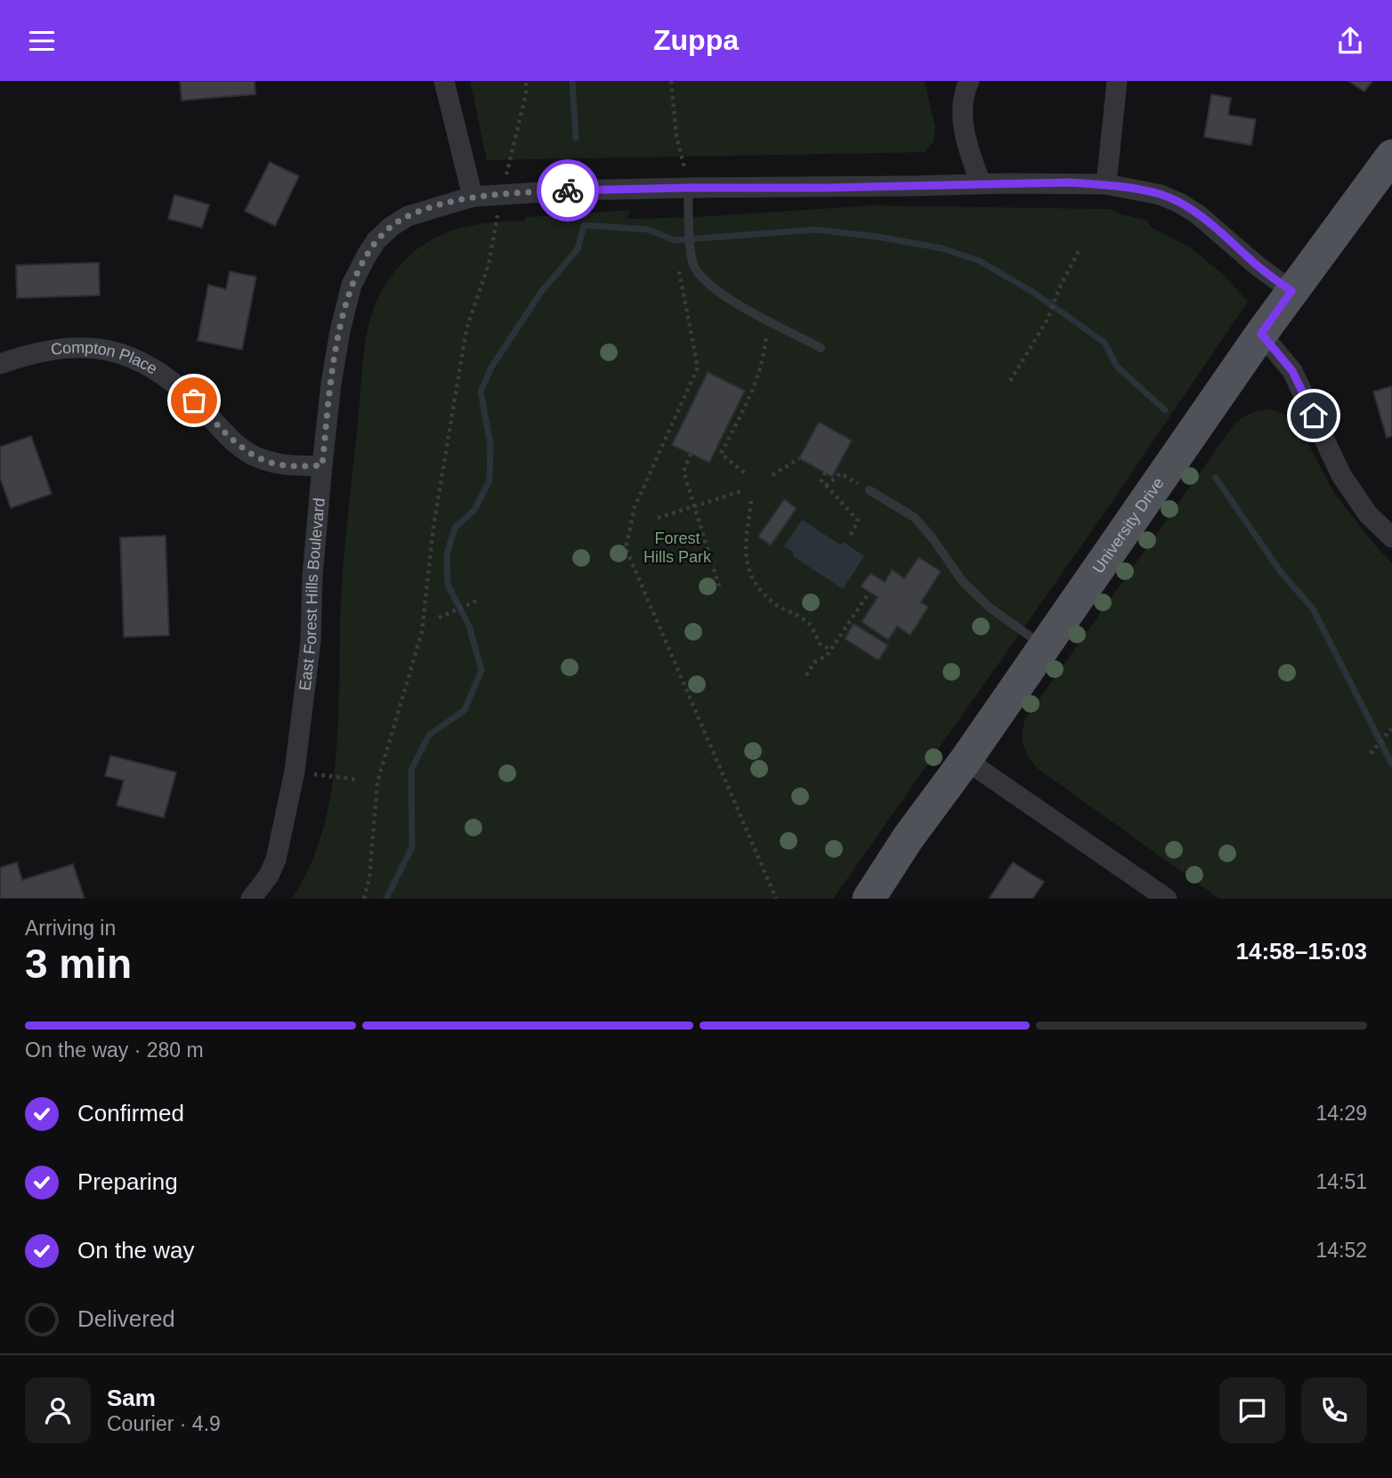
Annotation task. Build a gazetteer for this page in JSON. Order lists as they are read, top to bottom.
{
  "streets": {
    "main road": ["University Drive"],
    "street": ["Compton Place", "East Forest Hills Boulevard"]
  },
  "crossings": [
    ["Compton Place", "East Forest Hills Boulevard"],
    ["University Drive", "East Forest Hills Boulevard"]
  ],
  "parks": ["Forest Hills Park"],
  "page": {
    "header": "Zuppa",
    "heading": ["3 min", "Arriving in", "14:58–15:03"],
    "panel": ["Sam", "Courier · 4.9"],
    "bar": "On the way · 280 m",
    "list": [
      ["Confirmed", "14:29"],
      ["Preparing", "14:51"],
      ["On the way", "14:52"],
      "Delivered"
    ]
  }
}
